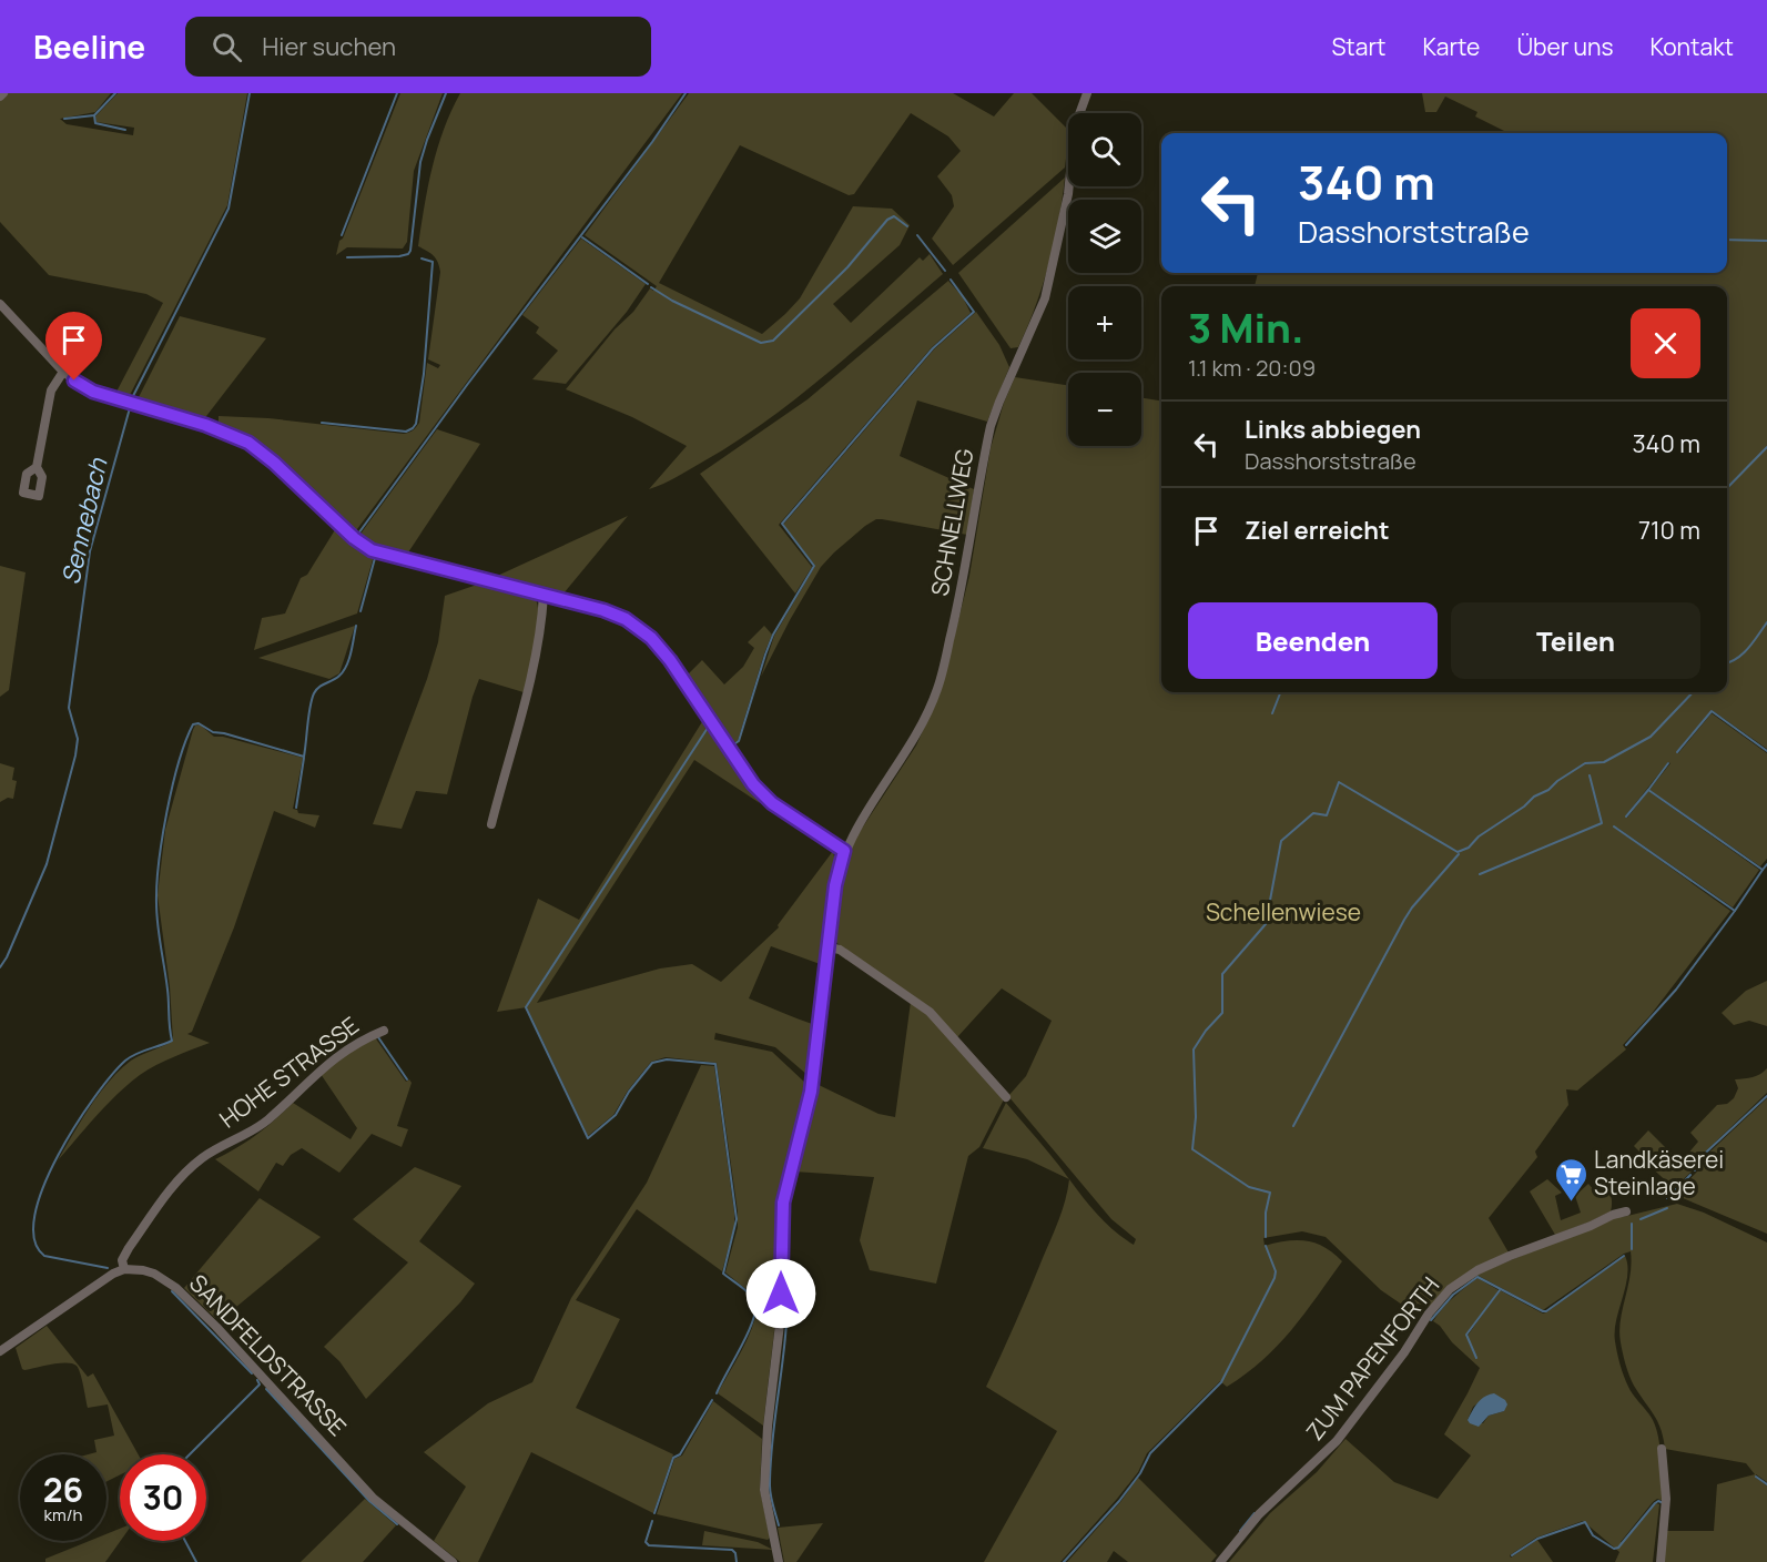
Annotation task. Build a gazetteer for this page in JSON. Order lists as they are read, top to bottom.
{
  "streets": {
    "street": [
      "SCHNELLWEG",
      "HOHE STRASSE",
      "SANDFELDSTRASSE",
      "ZUM PAPENFORTH"
    ]
  },
  "crossings": [
    ["HOHE STRASSE", "SANDFELDSTRASSE"]
  ],
  "water": ["Sennebach"],
  "parks": ["Schellenwiese"],
  "places": {
    "supermarket": ["Landkäserei Steinlage"]
  },
  "page": {
    "header": "Beeline",
    "search": "Hier suchen",
    "nav": [
      "Start",
      "Karte",
      "Über uns",
      "Kontakt"
    ],
    "map_buttons": ["+", "−"],
    "turn": ["340 m", "Dasshorststraße"],
    "heading": ["3 Min.", "1.1 km · 20:09"],
    "list": [
      {
        "name": "Links abbiegen",
        "note": "Dasshorststraße",
        "value": "340 m"
      },
      {
        "name": "Ziel erreicht",
        "value": "710 m"
      }
    ],
    "buttons": ["Beenden", "Teilen"],
    "speed": "26 km/h",
    "limit": "30"
  }
}
